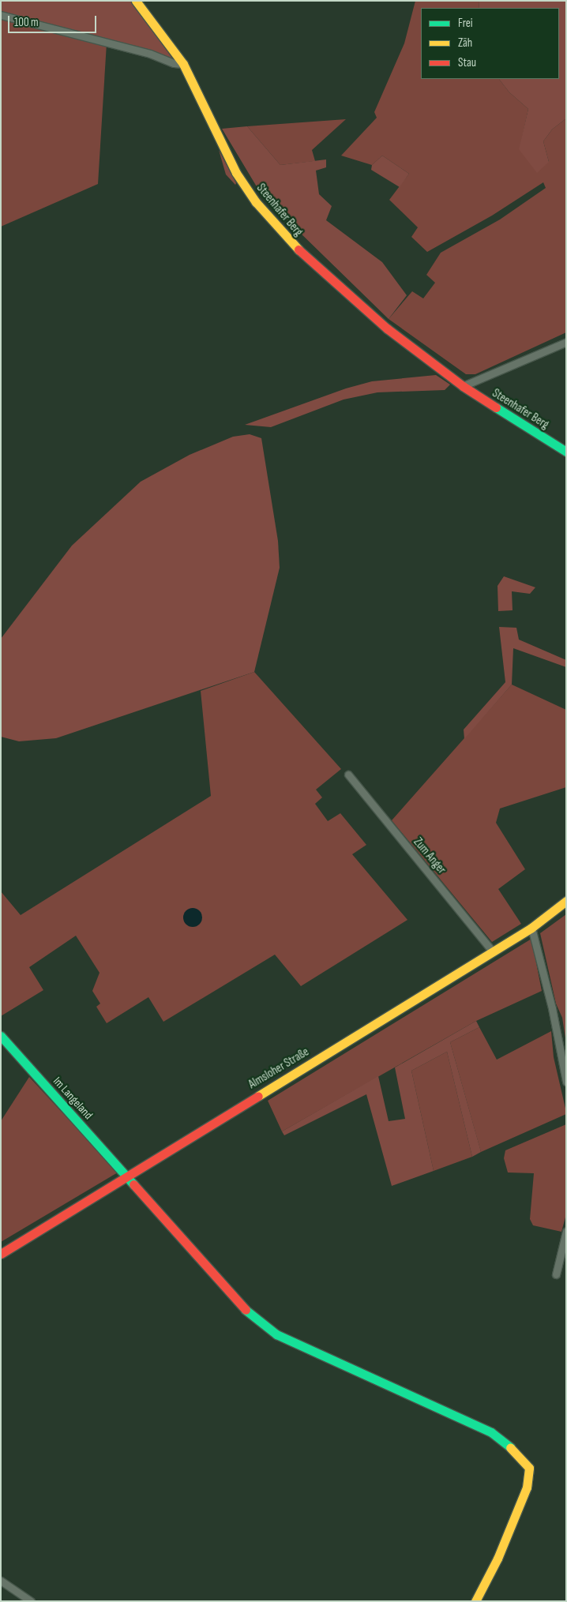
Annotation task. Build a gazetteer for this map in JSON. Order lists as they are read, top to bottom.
{
  "streets": {
    "street": [
      "Steenhafer Berg",
      "Zum Anger",
      "Almsloher Straße",
      "Im Langeland"
    ]
  },
  "crossings": [
    ["Zum Anger", "Almsloher Straße"],
    ["Almsloher Straße", "Im Langeland"]
  ],
  "legend": ["Frei", "Zäh", "Stau"],
  "scale_bar": "100 m"
}
